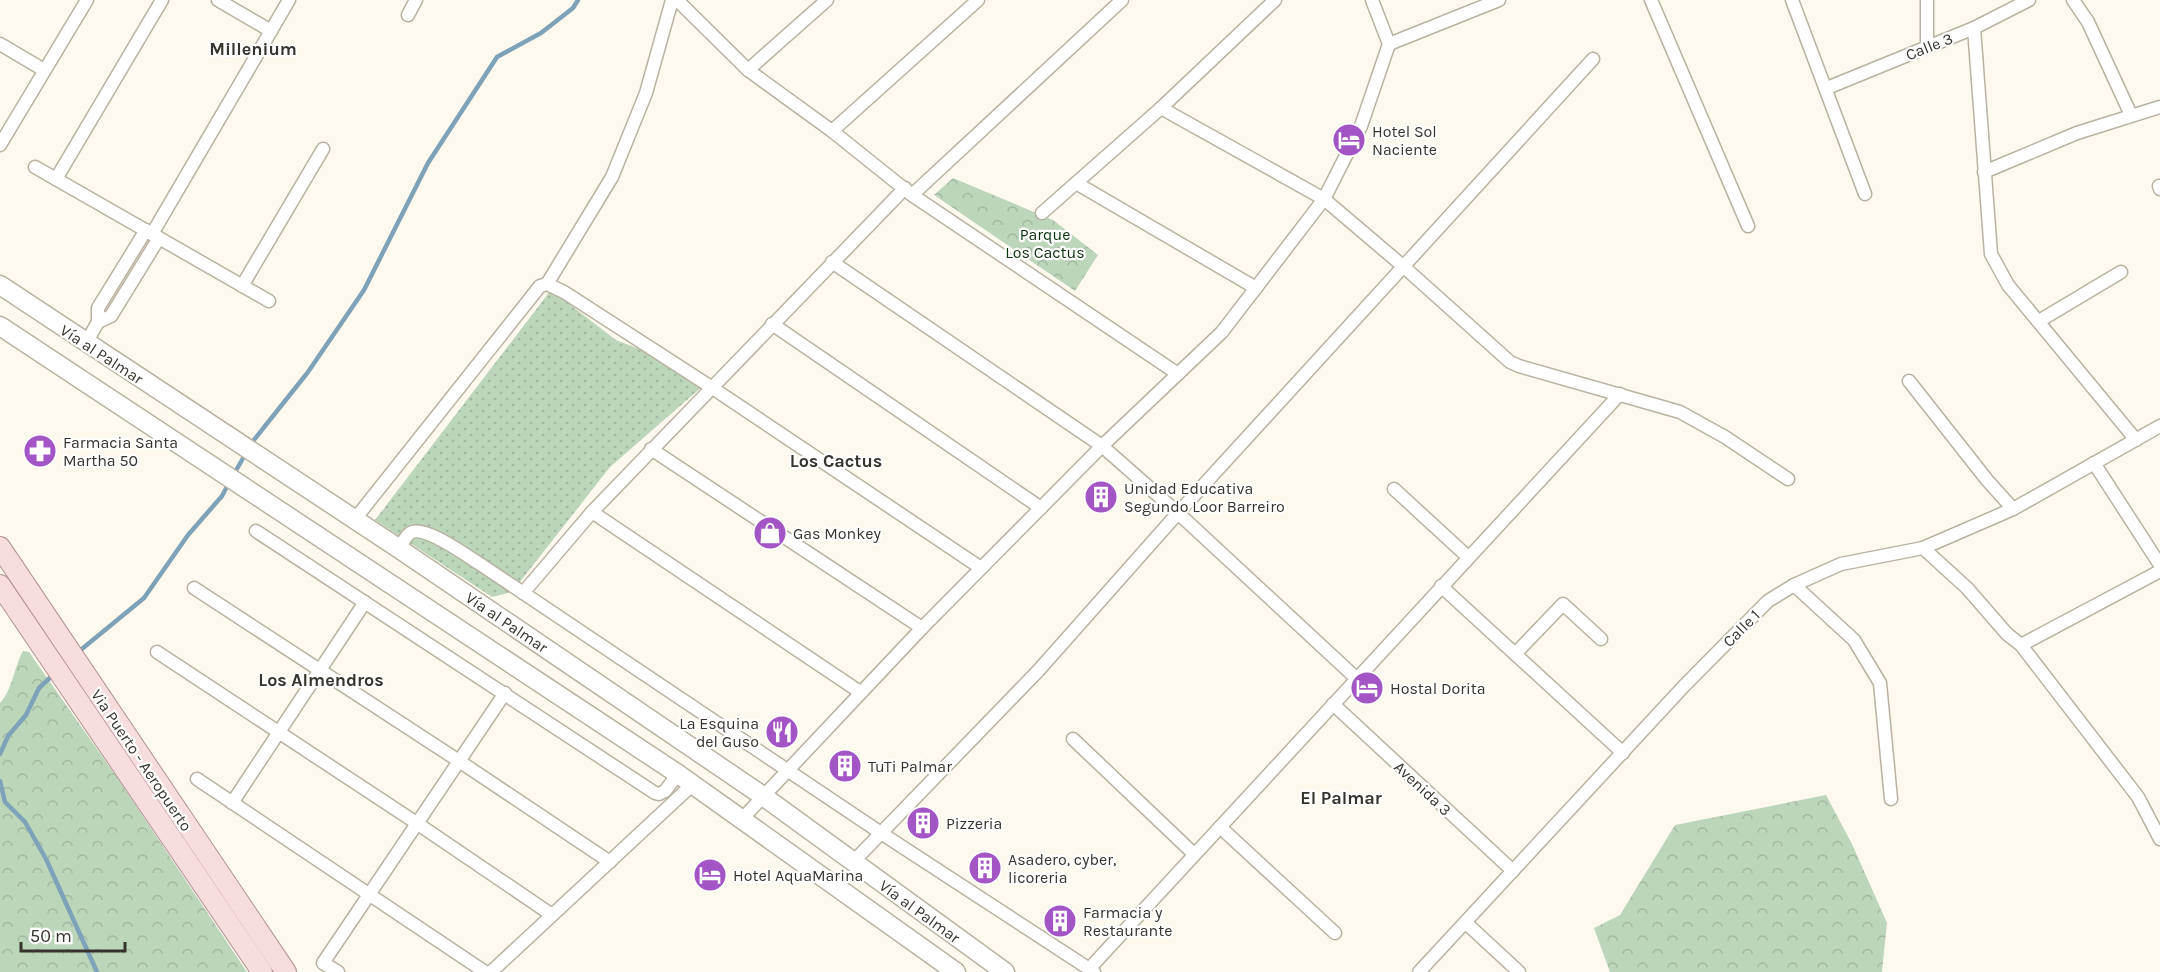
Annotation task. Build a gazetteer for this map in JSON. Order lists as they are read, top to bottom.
{
  "streets": {
    "main road": ["Vía al Palmar", "Via Puerto - Aeropuerto"],
    "street": ["Calle 3", "Calle 1", "Avenida 3"]
  },
  "crossings": [
    ["Calle 1", "Avenida 3"]
  ],
  "districts": [
    "Millenium",
    "Los Cactus",
    "Los Almendros",
    "El Palmar"
  ],
  "parks": ["Parque Los Cactus"],
  "places": {
    "hotel": ["Hotel Sol Naciente", "Hostal Dorita", "Hotel AquaMarina"],
    "pharmacy": ["Farmacia Santa Martha 50"],
    "building": [
      "Unidad Educativa Segundo Loor Barreiro",
      "TuTi Palmar",
      "Pizzeria",
      "Asadero, cyber, licoreria",
      "Farmacia y Restaurante"
    ],
    "shop": ["Gas Monkey"],
    "restaurant": ["La Esquina del Guso"]
  },
  "scale_bar": "50 m"
}
